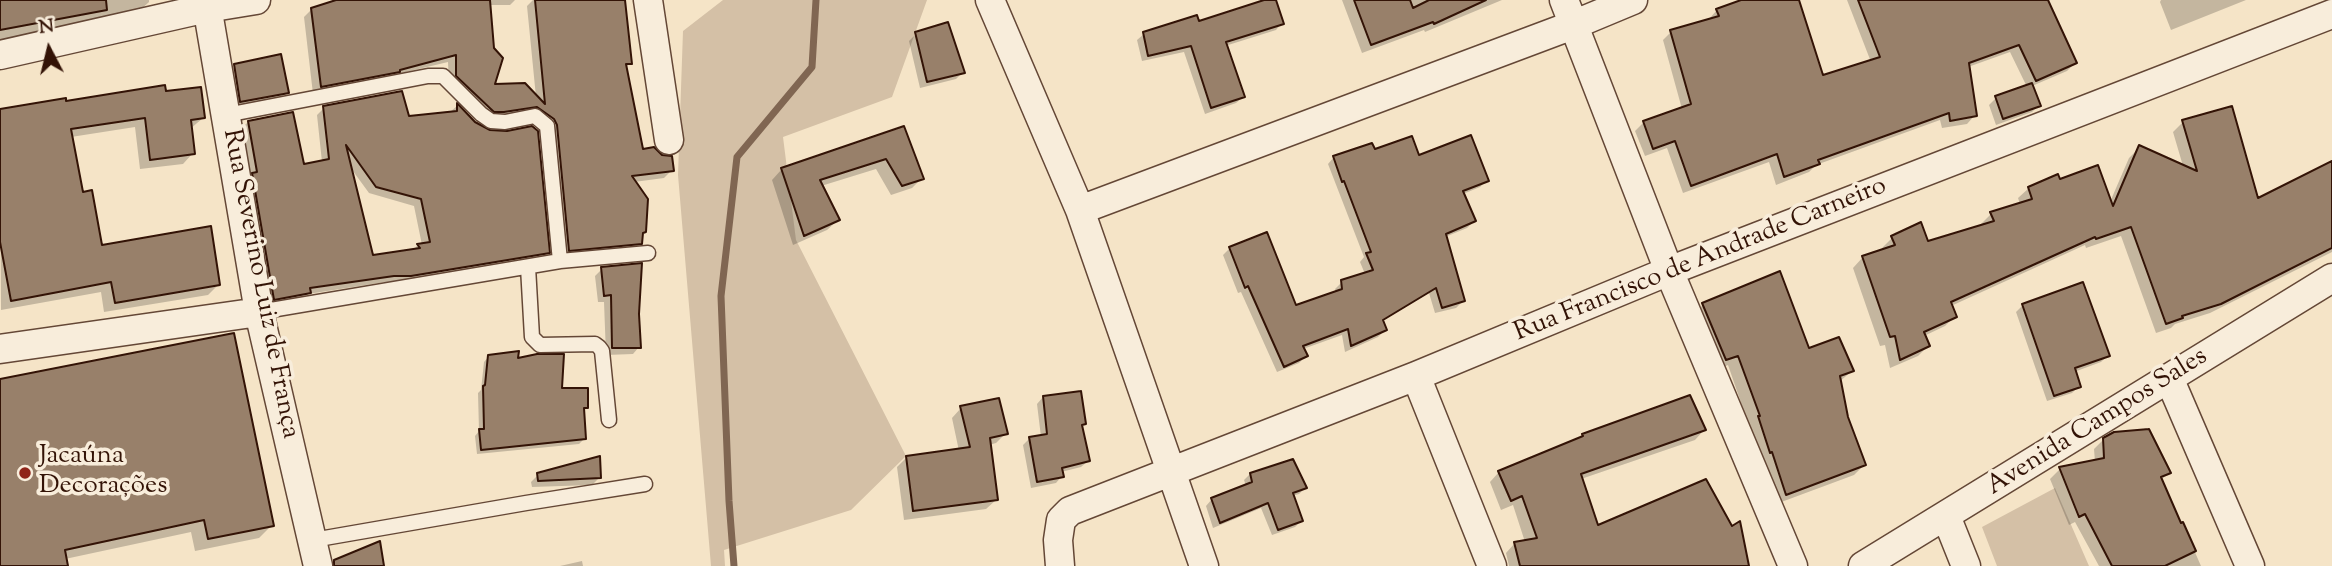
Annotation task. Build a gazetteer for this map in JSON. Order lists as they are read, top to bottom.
{
  "streets": {
    "street": ["Rua Francisco de Andrade Carneiro", "Rua Severino Luiz de França", "Avenida Campos Sales"]
  },
  "places": ["Jacaúna Decorações"],
  "north": "top"
}
